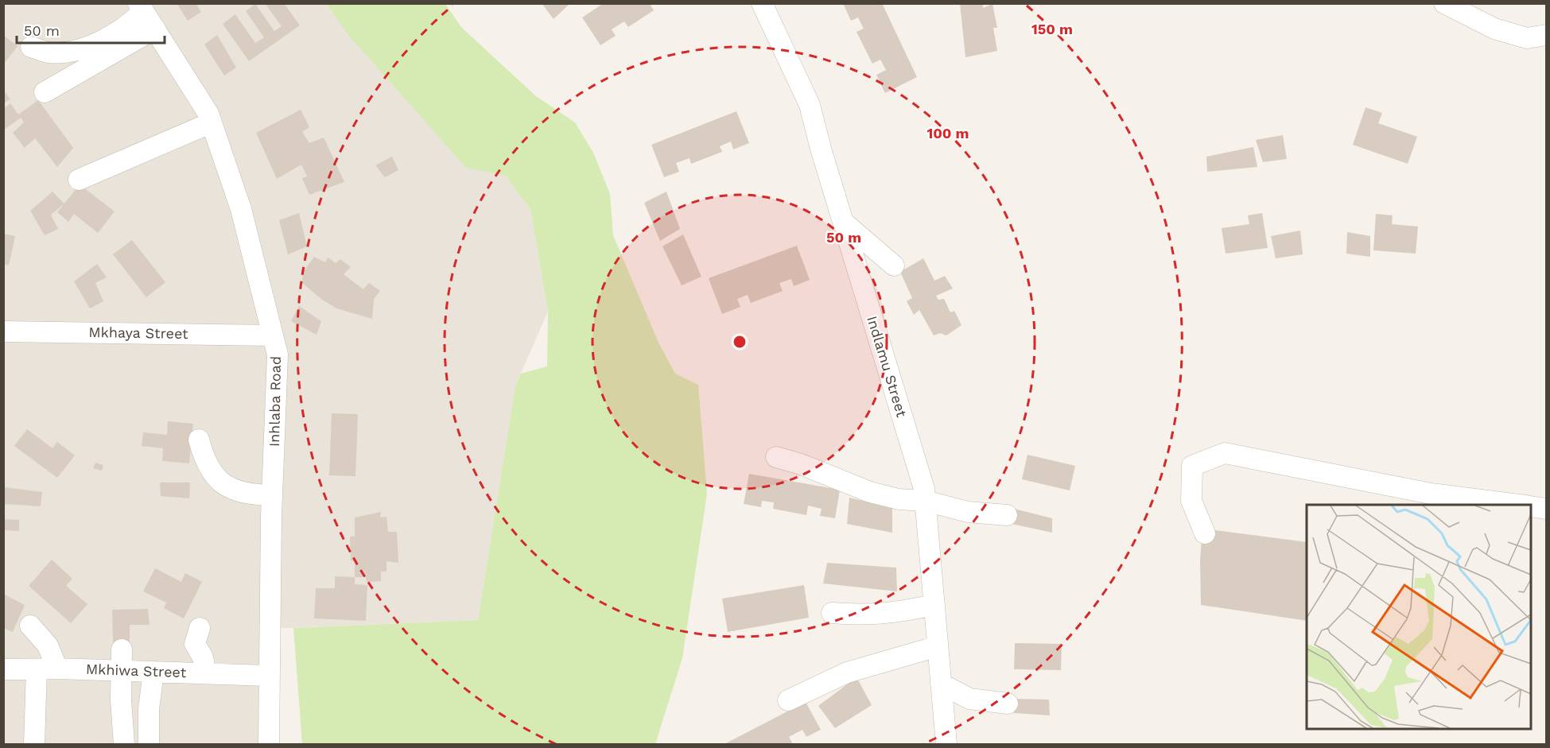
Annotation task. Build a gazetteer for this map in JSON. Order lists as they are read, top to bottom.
{
  "streets": {
    "street": [
      "Mkhaya Street",
      "Indlamu Street",
      "Inhlaba Road",
      "Mkhiwa Street"
    ]
  },
  "crossings": [
    ["Mkhaya Street", "Inhlaba Road"],
    ["Inhlaba Road", "Mkhiwa Street"]
  ],
  "scale_bar": "50 m",
  "rings": ["150 m", "100 m", "50 m"]
}
